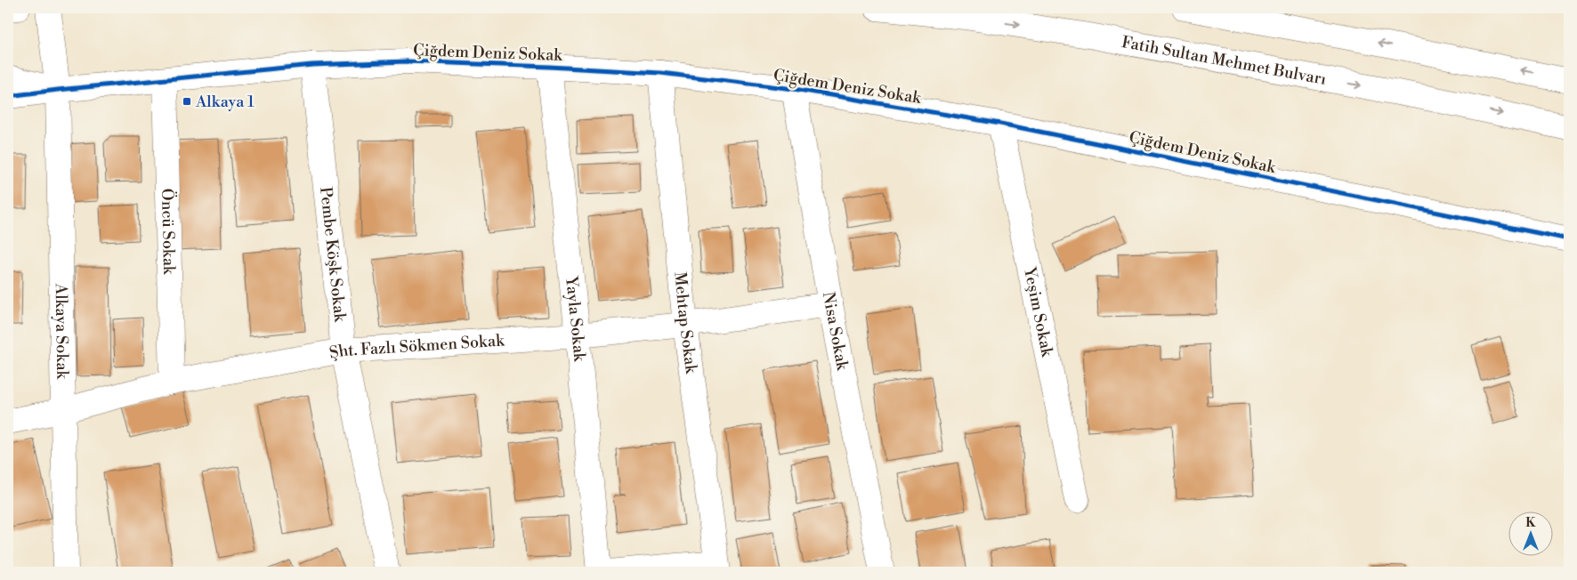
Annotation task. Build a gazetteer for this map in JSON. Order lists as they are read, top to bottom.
{
  "streets": {
    "street": [
      "Çiğdem Deniz Sokak",
      "Fatih Sultan Mehmet Bulvarı",
      "Öncü Sokak",
      "Pembe Köşk Sokak",
      "Yeşim Sokak",
      "Yayla Sokak",
      "Mehtap Sokak",
      "Alkaya Sokak",
      "Nisa Sokak",
      "Şht. Fazlı Sökmen Sokak"
    ]
  },
  "crossings": [
    ["Çiğdem Deniz Sokak", "Öncü Sokak"],
    ["Çiğdem Deniz Sokak", "Pembe Köşk Sokak"],
    ["Çiğdem Deniz Sokak", "Yeşim Sokak"],
    ["Çiğdem Deniz Sokak", "Yayla Sokak"],
    ["Çiğdem Deniz Sokak", "Mehtap Sokak"],
    ["Çiğdem Deniz Sokak", "Alkaya Sokak"],
    ["Çiğdem Deniz Sokak", "Nisa Sokak"],
    ["Öncü Sokak", "Şht. Fazlı Sökmen Sokak"],
    ["Pembe Köşk Sokak", "Şht. Fazlı Sökmen Sokak"],
    ["Yayla Sokak", "Şht. Fazlı Sökmen Sokak"],
    ["Mehtap Sokak", "Şht. Fazlı Sökmen Sokak"],
    ["Alkaya Sokak", "Şht. Fazlı Sökmen Sokak"],
    ["Nisa Sokak", "Şht. Fazlı Sökmen Sokak"]
  ],
  "places": {
    "transit": ["Alkaya 1"]
  },
  "north": "top"
}
